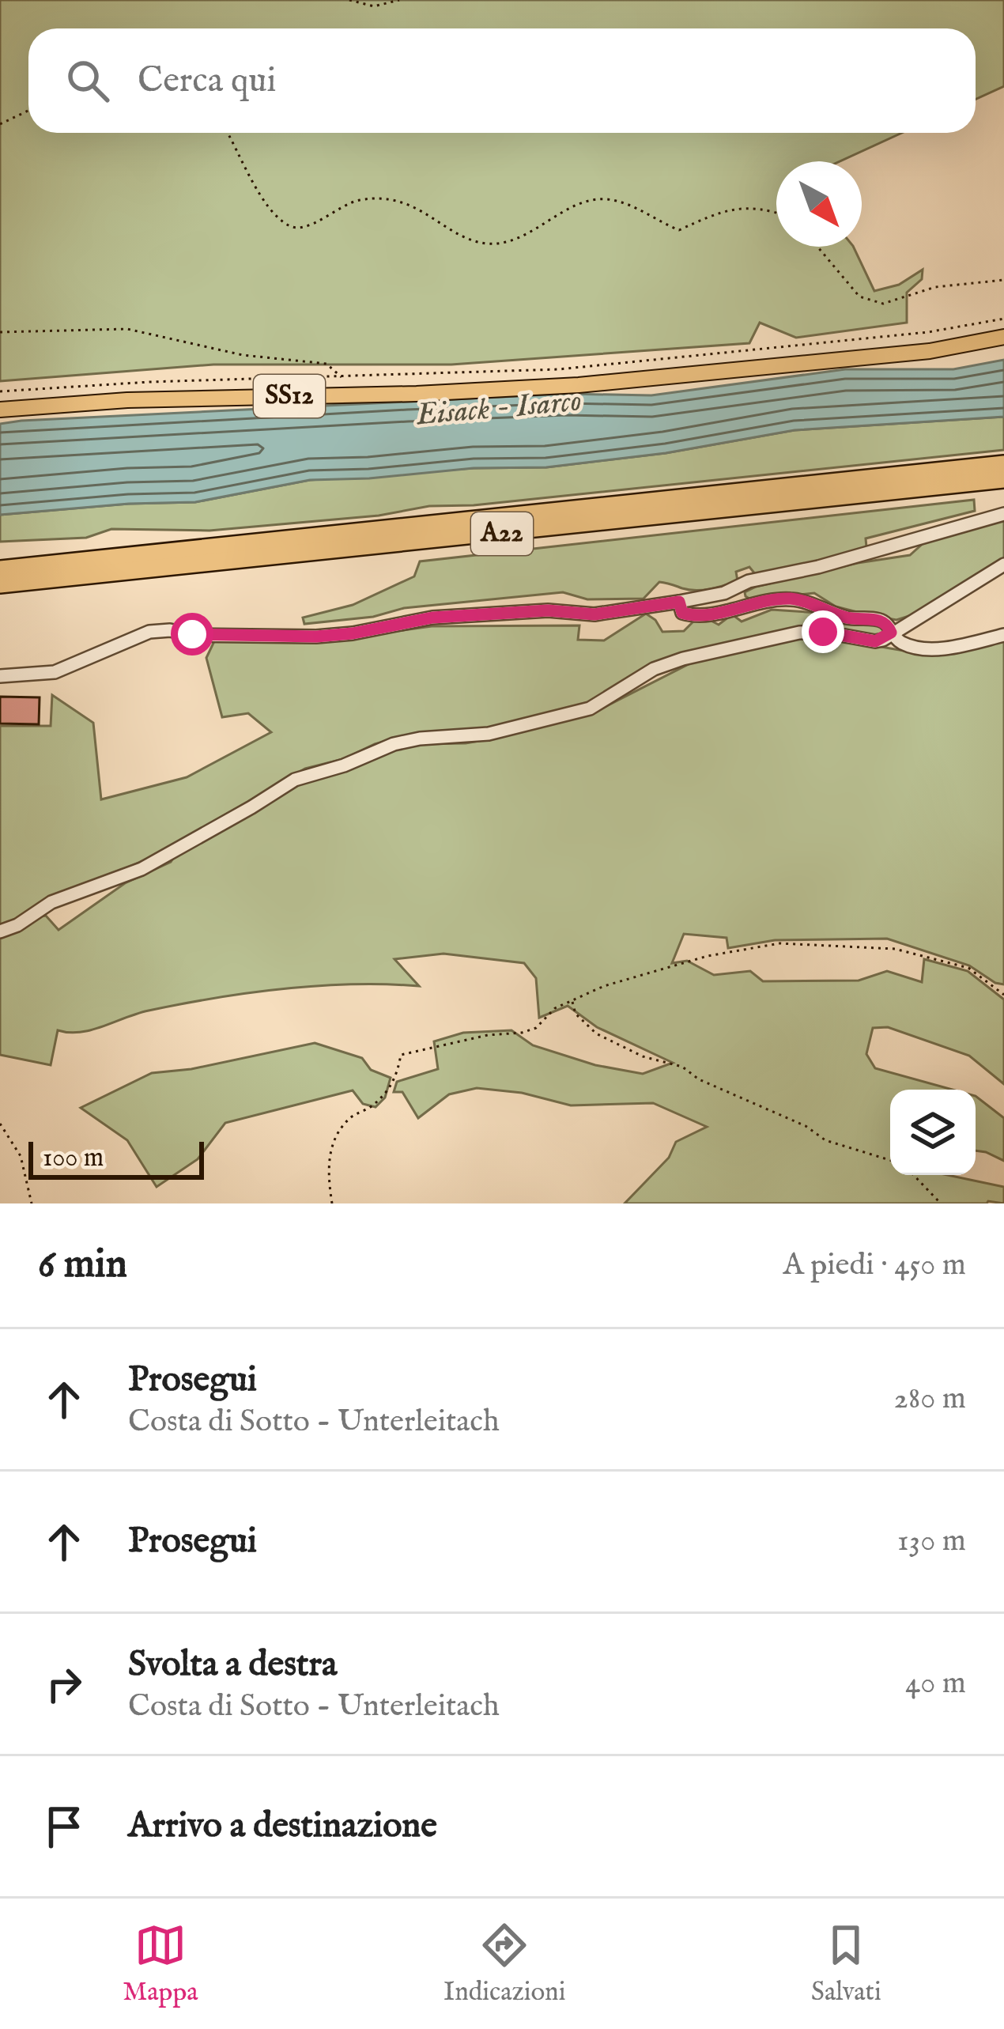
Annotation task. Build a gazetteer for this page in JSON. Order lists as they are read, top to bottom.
{
  "streets": {
    "highway": ["A22"],
    "main road": ["SS12"]
  },
  "water": ["Eisack - Isarco"],
  "scale_bar": "100 m",
  "north": "bottom right",
  "page": {
    "search": "Cerca qui",
    "scale": "100 m",
    "heading": ["6 min", "A piedi · 450 m"],
    "list": [
      ["Prosegui", "Costa di Sotto - Unterleitach", "280 m"],
      ["Prosegui", "130 m"],
      ["Svolta a destra", "Costa di Sotto - Unterleitach", "40 m"],
      "Arrivo a destinazione"
    ],
    "nav": ["Mappa", "Indicazioni", "Salvati"]
  }
}
